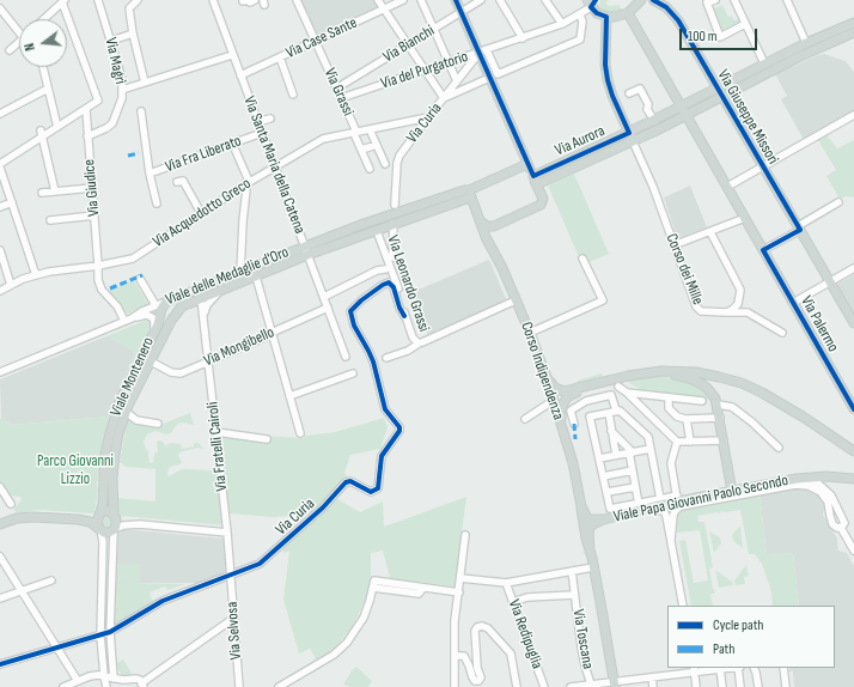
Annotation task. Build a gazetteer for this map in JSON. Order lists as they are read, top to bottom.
{
  "streets": {
    "main road": [
      "Via Giuseppe Missori",
      "Via Aurora",
      "Viale delle Medaglie d'Oro",
      "Via Palermo",
      "Corso Indipendenza",
      "Viale Montenero",
      "Viale Papa Giovanni Paolo Secondo"
    ],
    "street": [
      "Via Case Sante",
      "Via Bianchi",
      "Via Magrì",
      "Via del Purgatorio",
      "Via Grassi",
      "Via Curia",
      "Via Fra Liberato",
      "Via Santa Maria della Catena",
      "Via Giudice",
      "Via Acquedotto Greco",
      "Corso dei Mille",
      "Via Leonardo Grassi",
      "Via Mongibello",
      "Via Fratelli Cairoli",
      "Via Selvosa",
      "Via Redipuglia",
      "Via Toscana"
    ]
  },
  "crossings": [
    ["Via Case Sante", "Via Grassi"],
    ["Via Case Sante", "Via Santa Maria della Catena"],
    ["Via Bianchi", "Via Grassi"],
    ["Via Magrì", "Via Giudice"],
    ["Via del Purgatorio", "Via Grassi"],
    ["Via del Purgatorio", "Via Curia"],
    ["Via Grassi", "Via Acquedotto Greco"],
    ["Via Giuseppe Missori", "Via Aurora"],
    ["Via Curia", "Via Acquedotto Greco"],
    ["Via Curia", "Via Leonardo Grassi"],
    ["Via Curia", "Via Fratelli Cairoli"],
    ["Via Curia", "Via Selvosa"],
    ["Via Aurora", "Corso dei Mille"],
    ["Via Aurora", "Via Palermo"],
    ["Via Fra Liberato", "Via Santa Maria della Catena"],
    ["Via Santa Maria della Catena", "Via Acquedotto Greco"],
    ["Via Santa Maria della Catena", "Viale delle Medaglie d'Oro"],
    ["Via Santa Maria della Catena", "Via Mongibello"],
    ["Via Giudice", "Via Acquedotto Greco"],
    ["Via Giudice", "Viale delle Medaglie d'Oro"],
    ["Viale delle Medaglie d'Oro", "Via Leonardo Grassi"],
    ["Viale delle Medaglie d'Oro", "Corso Indipendenza"],
    ["Viale delle Medaglie d'Oro", "Viale Montenero"],
    ["Viale delle Medaglie d'Oro", "Via Fratelli Cairoli"],
    ["Via Leonardo Grassi", "Corso Indipendenza"],
    ["Via Mongibello", "Viale Montenero"],
    ["Via Mongibello", "Via Fratelli Cairoli"],
    ["Via Fratelli Cairoli", "Via Selvosa"],
    ["Via Redipuglia", "Via Toscana"]
  ],
  "parks": ["Parco Giovanni Lizzio"],
  "legend": ["Cycle path", "Path"],
  "scale_bar": "100 m",
  "north": "left"
}
